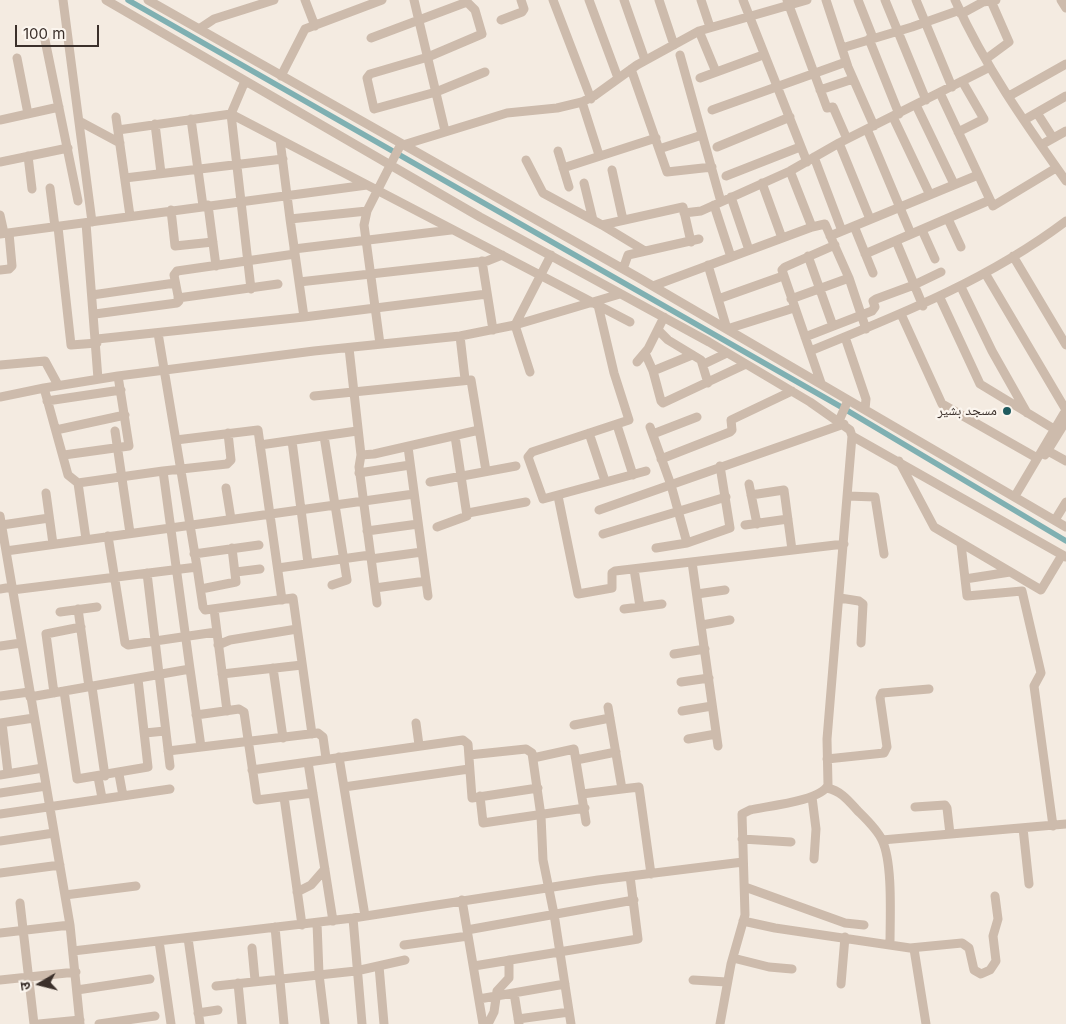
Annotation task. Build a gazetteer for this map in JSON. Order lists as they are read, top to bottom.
{
  "places": ["مسجد بشیر"],
  "scale_bar": "100 m",
  "north": "left"
}
